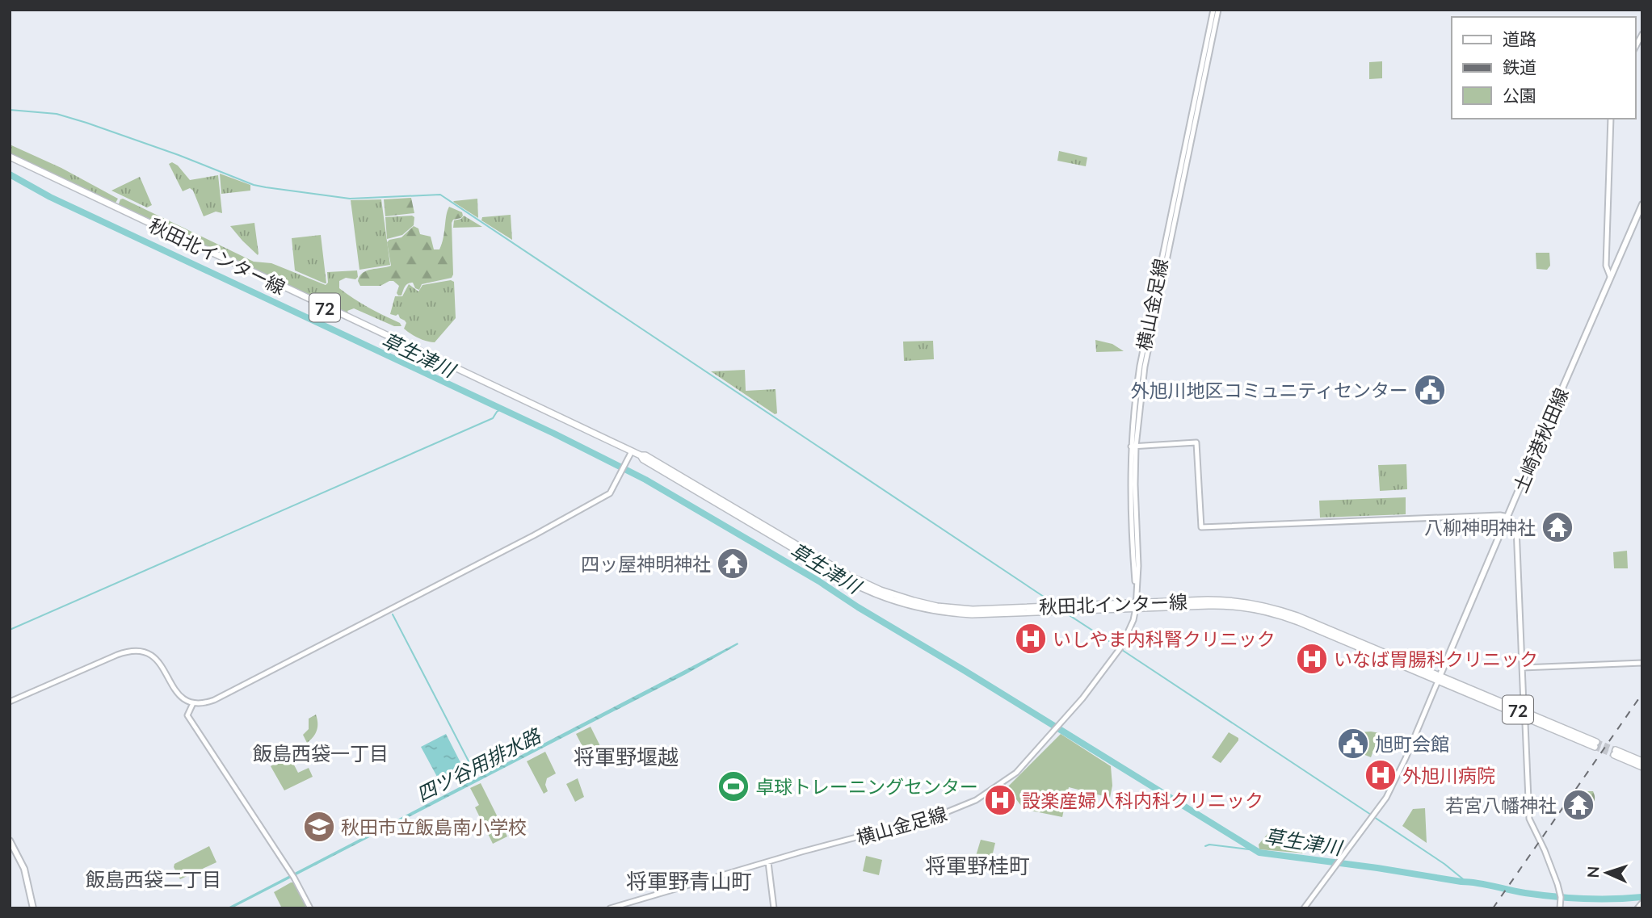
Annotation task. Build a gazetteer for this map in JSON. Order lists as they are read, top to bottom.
{
  "streets": {
    "main road": ["秋田北インター線", "72", "土崎港秋田線"],
    "street": ["横山金足線"]
  },
  "crossings": [
    ["秋田北インター線", "横山金足線"],
    ["秋田北インター線", "土崎港秋田線"]
  ],
  "districts": [
    "飯島西袋一丁目",
    "将軍野堰越",
    "将軍野桂町",
    "飯島西袋二丁目",
    "将軍野青山町"
  ],
  "water": ["草生津川", "四ツ谷用排水路"],
  "places": {
    "public building": ["外旭川地区コミュニティセンター", "旭町会館"],
    "temple": ["八柳神明神社", "四ッ屋神明神社", "若宮八幡神社"],
    "hospital": [
      "いしやま内科腎クリニック",
      "いなば胃腸科クリニック",
      "外旭川病院",
      "設楽産婦人科内科クリニック"
    ],
    "sports": ["卓球トレーニングセンター"],
    "school or university": ["秋田市立飯島南小学校"]
  },
  "legend": ["道路", "鉄道", "公園"],
  "north": "left"
}
